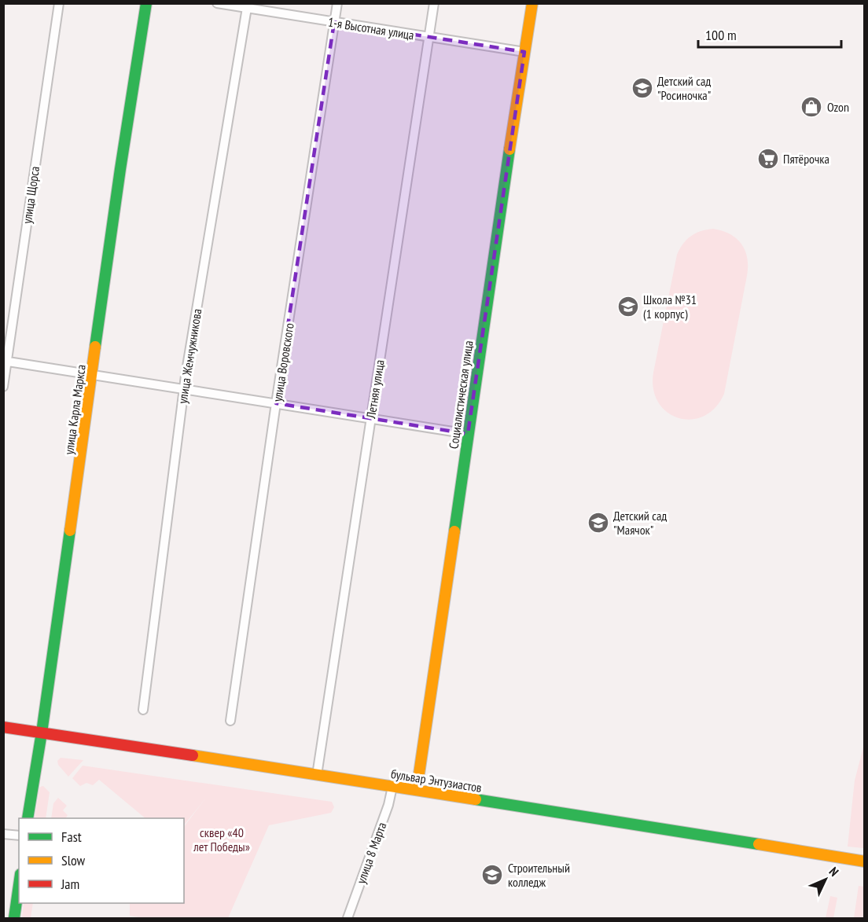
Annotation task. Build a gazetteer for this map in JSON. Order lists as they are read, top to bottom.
{
  "streets": {
    "main road": ["Социалистическая улица", "улица Карла Маркса", "бульвар Энтузиастов"],
    "street": [
      "1-я Высотная улица",
      "улица Щорса",
      "улица Жемчужникова",
      "улица Воровского",
      "Летняя улица",
      "улица 8 Марта"
    ]
  },
  "crossings": [
    ["1-я Высотная улица", "улица Жемчужникова"],
    ["1-я Высотная улица", "улица Воровского"],
    ["1-я Высотная улица", "Летняя улица"],
    ["1-я Высотная улица", "Социалистическая улица"],
    ["Летняя улица", "бульвар Энтузиастов"],
    ["Социалистическая улица", "бульвар Энтузиастов"],
    ["улица Карла Маркса", "бульвар Энтузиастов"],
    ["бульвар Энтузиастов", "улица 8 Марта"]
  ],
  "parks": ["cквер «40 лет Победы»"],
  "places": {
    "school or university": [
      "Детский сад \"Росиночка\"",
      "Школа №31 (1 корпус)",
      "Детский сад \"Маячок\"",
      "Строительный колледж"
    ],
    "shop": ["Ozon"],
    "supermarket": ["Пятёрочка"]
  },
  "legend": ["Fast", "Slow", "Jam"],
  "scale_bar": "100 m",
  "north": "top right"
}
